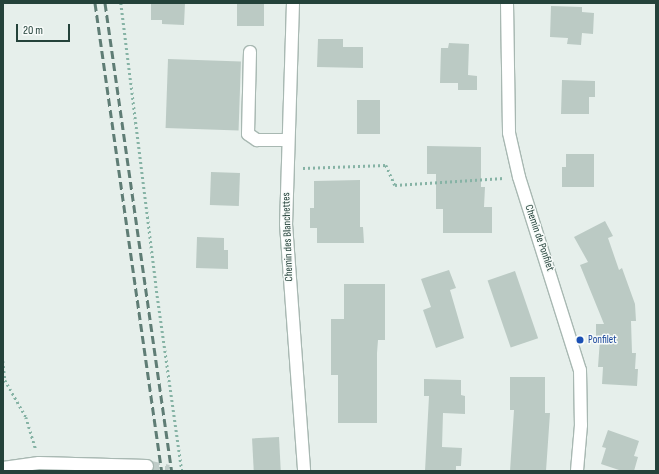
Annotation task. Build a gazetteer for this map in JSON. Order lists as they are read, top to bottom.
{
  "streets": {
    "street": ["Chemin des Blanchettes", "Chemin de Ponfilet"]
  },
  "places": ["Ponfilet"],
  "scale_bar": "20 m"
}
